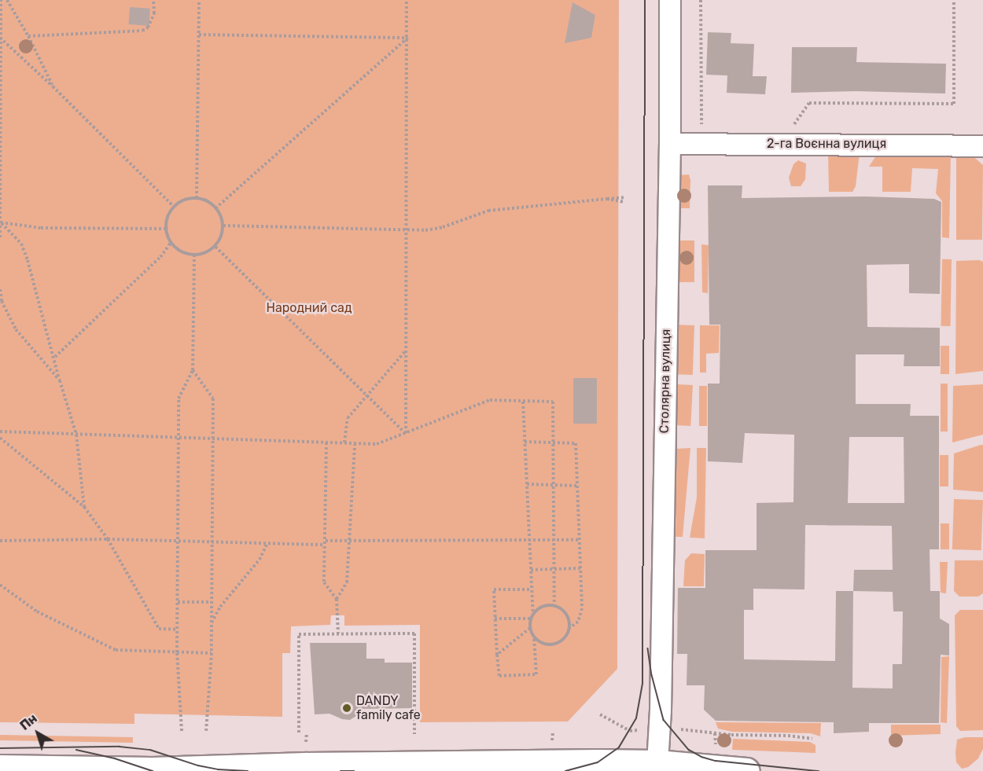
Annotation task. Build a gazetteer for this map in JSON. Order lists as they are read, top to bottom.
{
  "streets": {
    "street": ["2-га Воєнна вулиця", "Столярна вулиця"]
  },
  "crossings": [
    ["2-га Воєнна вулиця", "Столярна вулиця"]
  ],
  "parks": ["Народний сад"],
  "places": ["DANDY family cafe"],
  "north": "top left"
}
